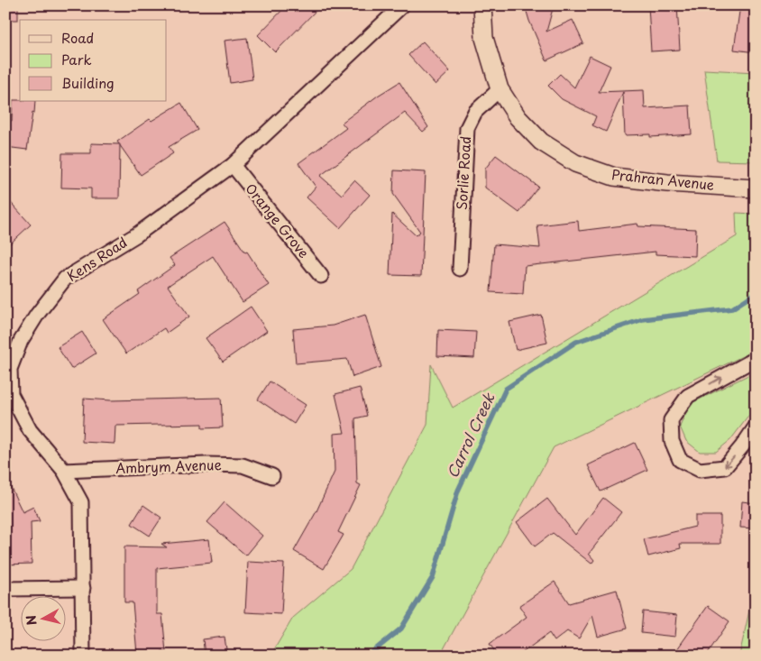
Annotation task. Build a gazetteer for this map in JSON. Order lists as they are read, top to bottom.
{
  "streets": {
    "street": [
      "Sorlie Road",
      "Prahran Avenue",
      "Orange Grove",
      "Kens Road",
      "Ambrym Avenue"
    ]
  },
  "crossings": [
    ["Sorlie Road", "Prahran Avenue"],
    ["Orange Grove", "Kens Road"],
    ["Kens Road", "Ambrym Avenue"]
  ],
  "water": ["Carrol Creek"],
  "legend": ["Road", "Park", "Building"],
  "north": "left"
}
